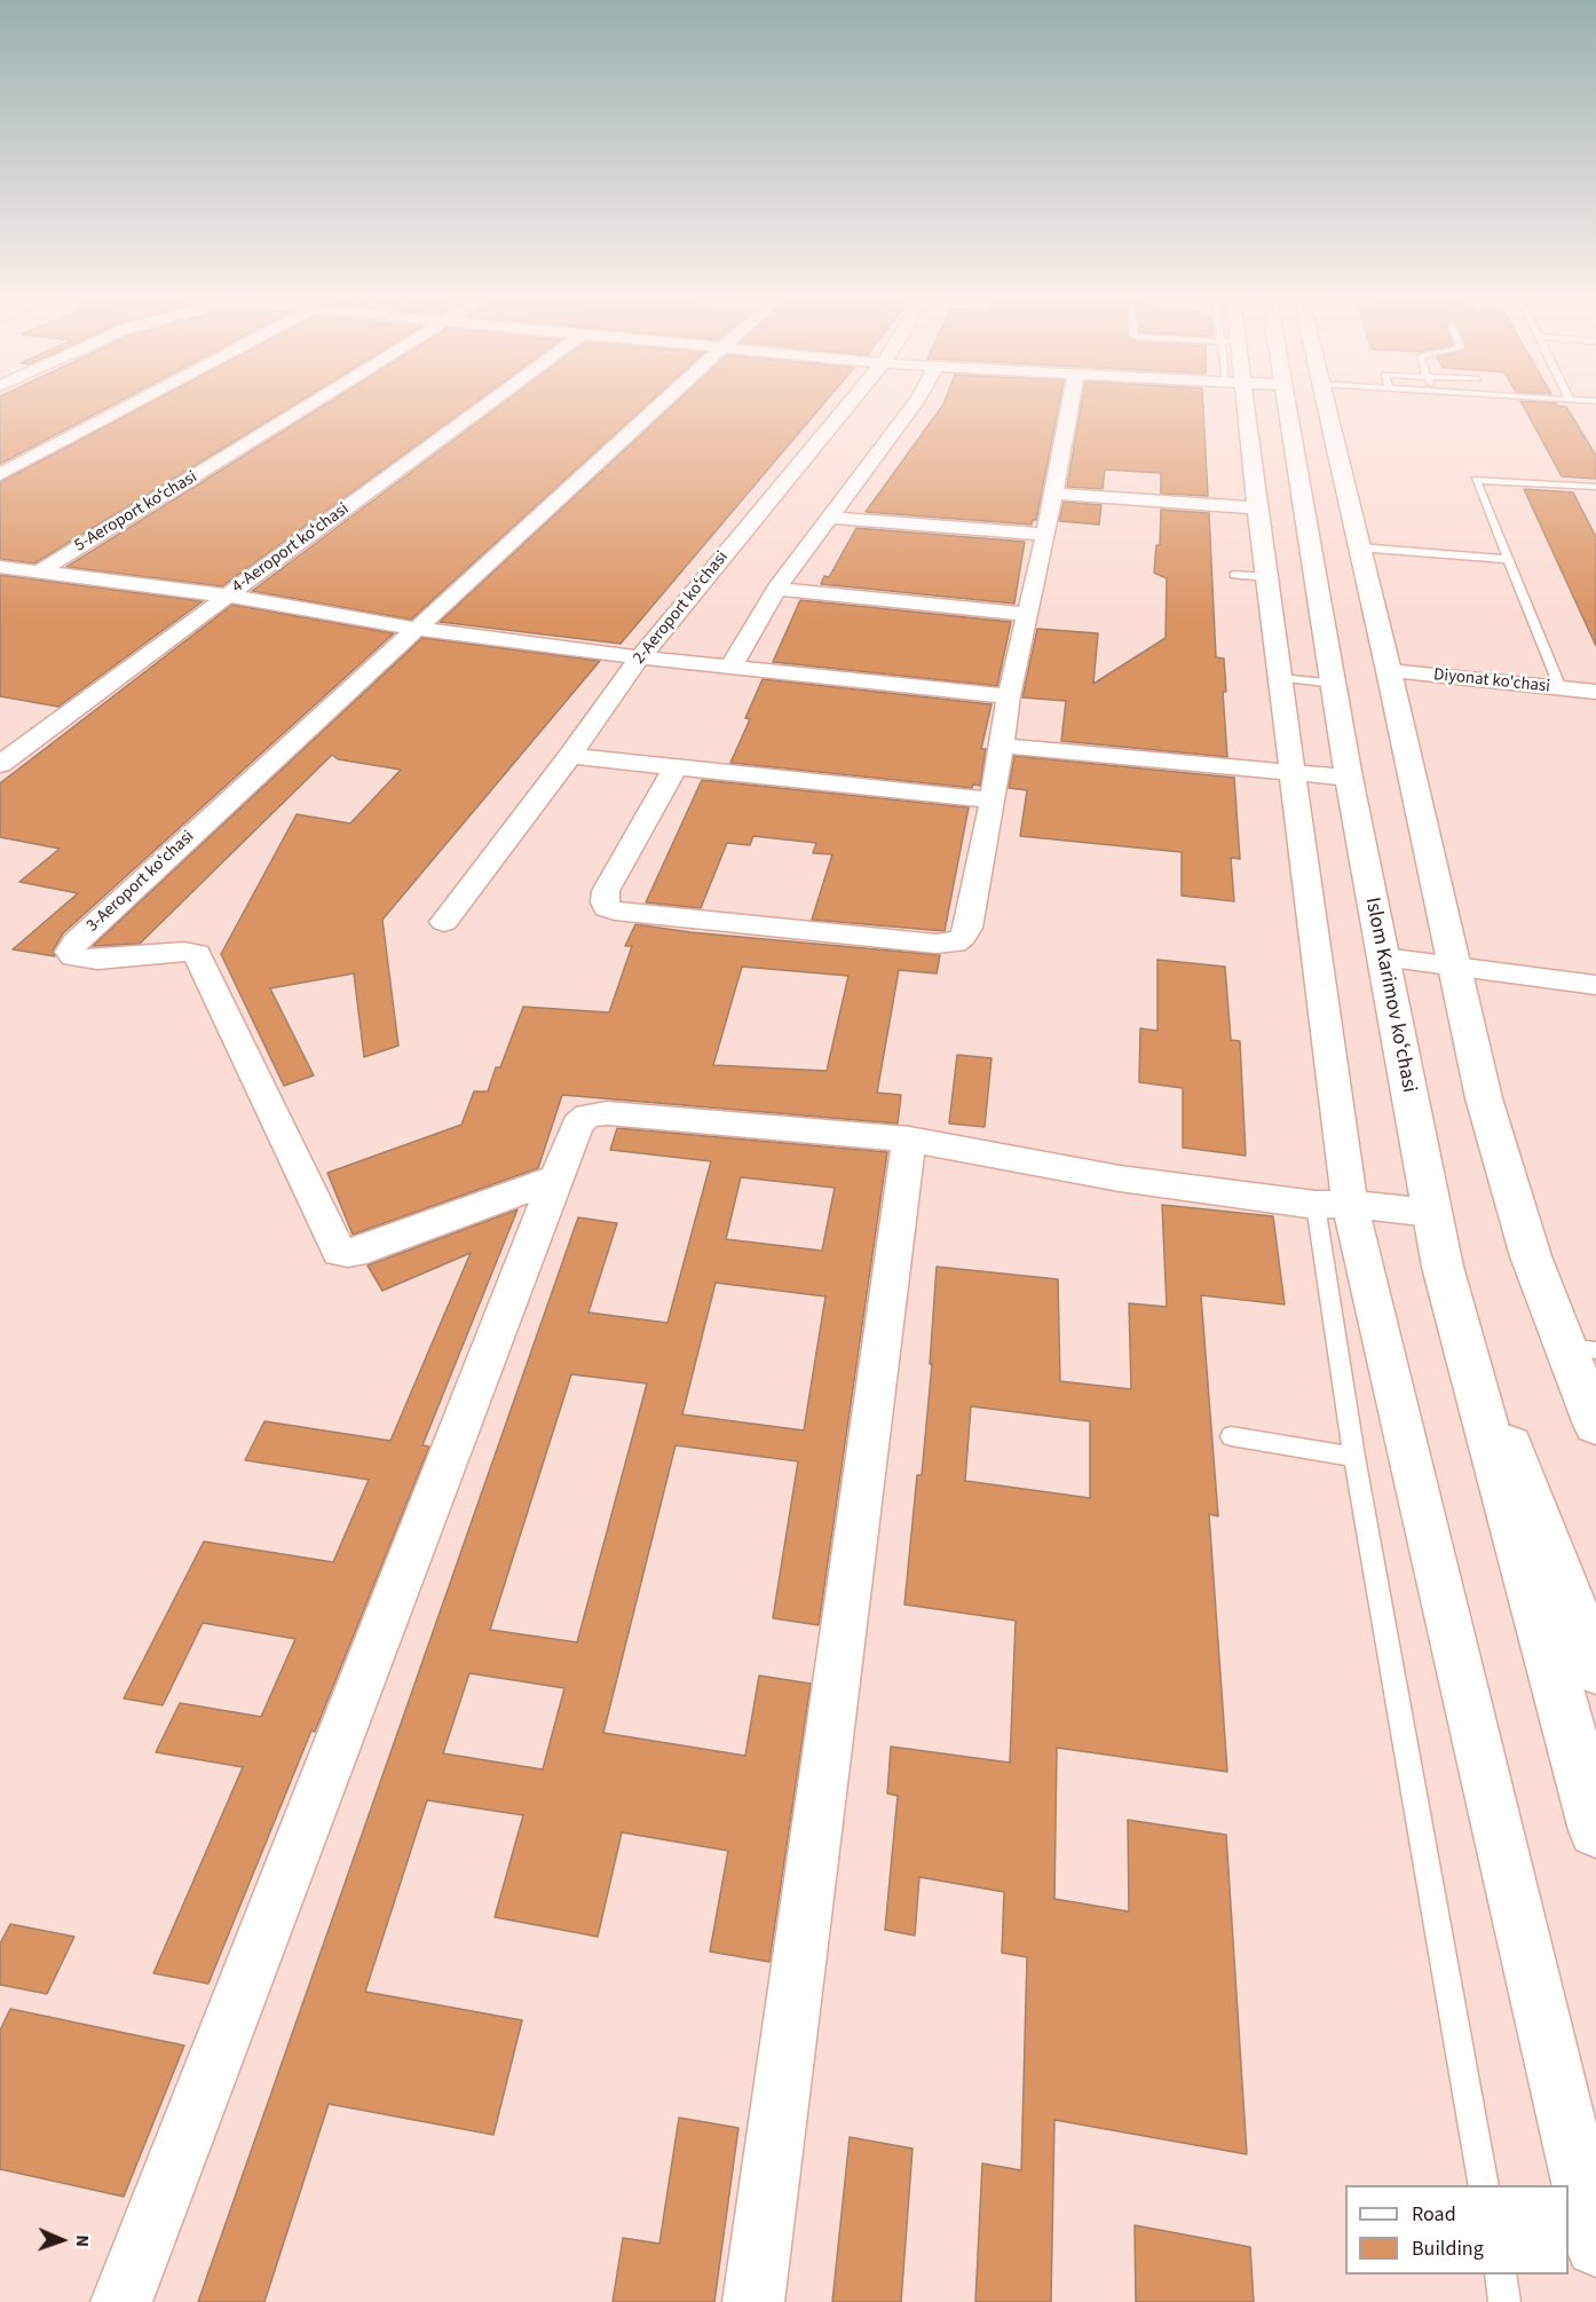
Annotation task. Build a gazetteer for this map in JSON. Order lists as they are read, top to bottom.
{
  "streets": {
    "main road": ["Islom Karimov koʻchasi"],
    "street": [
      "5-Aeroport koʻchasi",
      "4-Aeroport koʻchasi",
      "2-Aeroport koʻchasi",
      "Diyonat ko'chasi",
      "3-Aeroport koʻchasi"
    ]
  },
  "legend": ["Road", "Building"],
  "north": "right"
}
